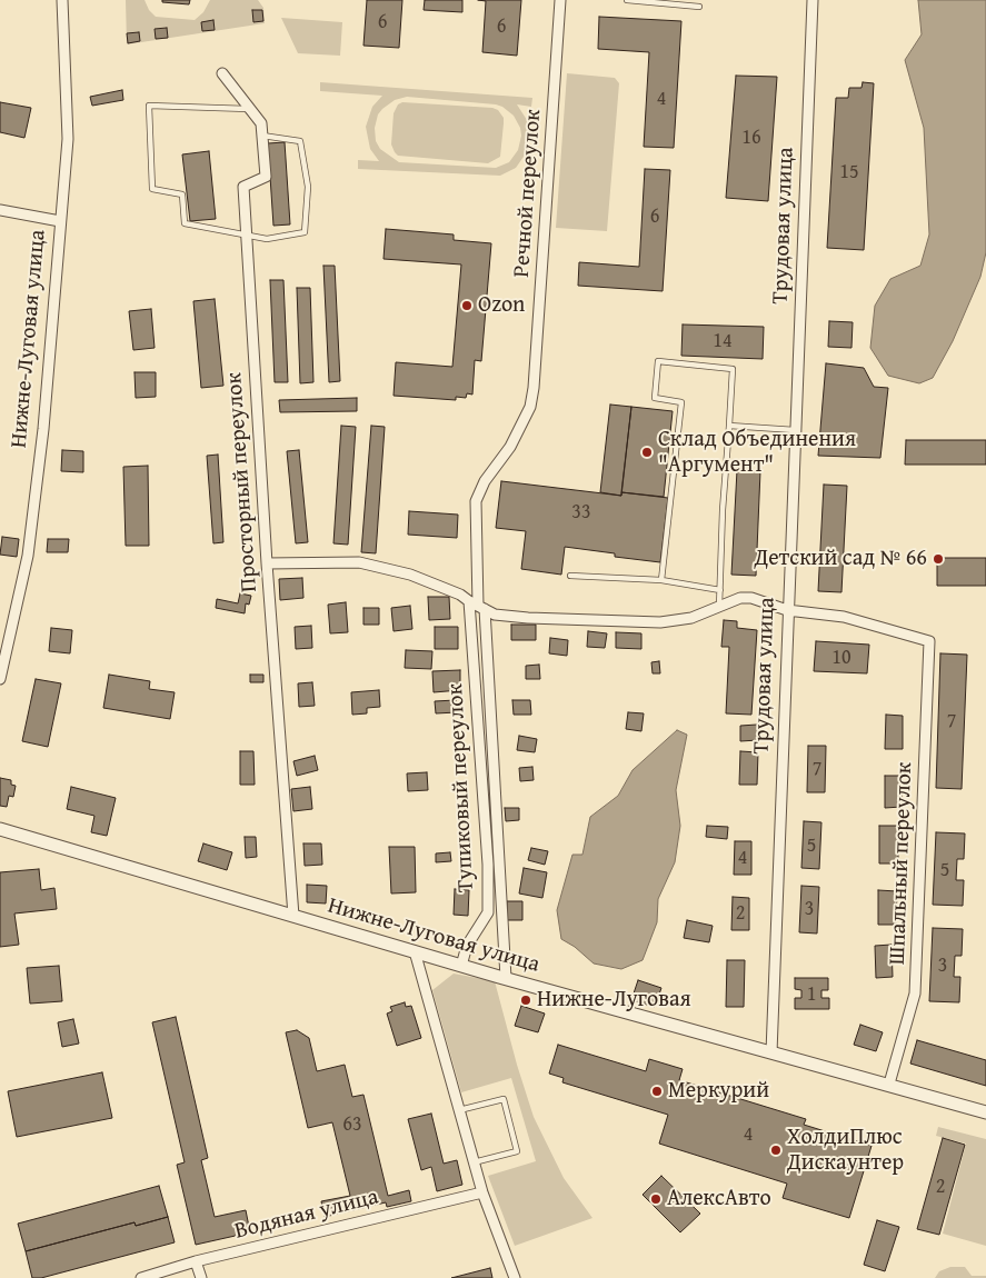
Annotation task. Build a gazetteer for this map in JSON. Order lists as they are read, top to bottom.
{
  "streets": {
    "street": [
      "Речной переулок",
      "Трудовая улица",
      "Нижне-Луговая улица",
      "Просторный переулок",
      "Тупиковый переулок",
      "Шпальный переулок",
      "Водяная улица"
    ]
  },
  "crossings": [
    ["Речной переулок", "Тупиковый переулок"],
    ["Трудовая улица", "Нижне-Луговая улица"],
    ["Трудовая улица", "Шпальный переулок"],
    ["Нижне-Луговая улица", "Просторный переулок"],
    ["Нижне-Луговая улица", "Тупиковый переулок"],
    ["Нижне-Луговая улица", "Шпальный переулок"]
  ],
  "places": [
    "Ozon",
    "Склад Объединения \"Аргумент\"",
    "Детский сад № 66",
    "Нижне-Луговая",
    "Меркурий",
    "ХолдиПлюс Дискаунтер",
    "АлексАвто"
  ],
  "house_numbers": [
    "6",
    "6",
    "4",
    "16",
    "15",
    "6",
    "14",
    "33",
    "10",
    "7",
    "7",
    "5",
    "4",
    "5",
    "3",
    "2",
    "3",
    "1",
    "63",
    "4",
    "2"
  ]
}
